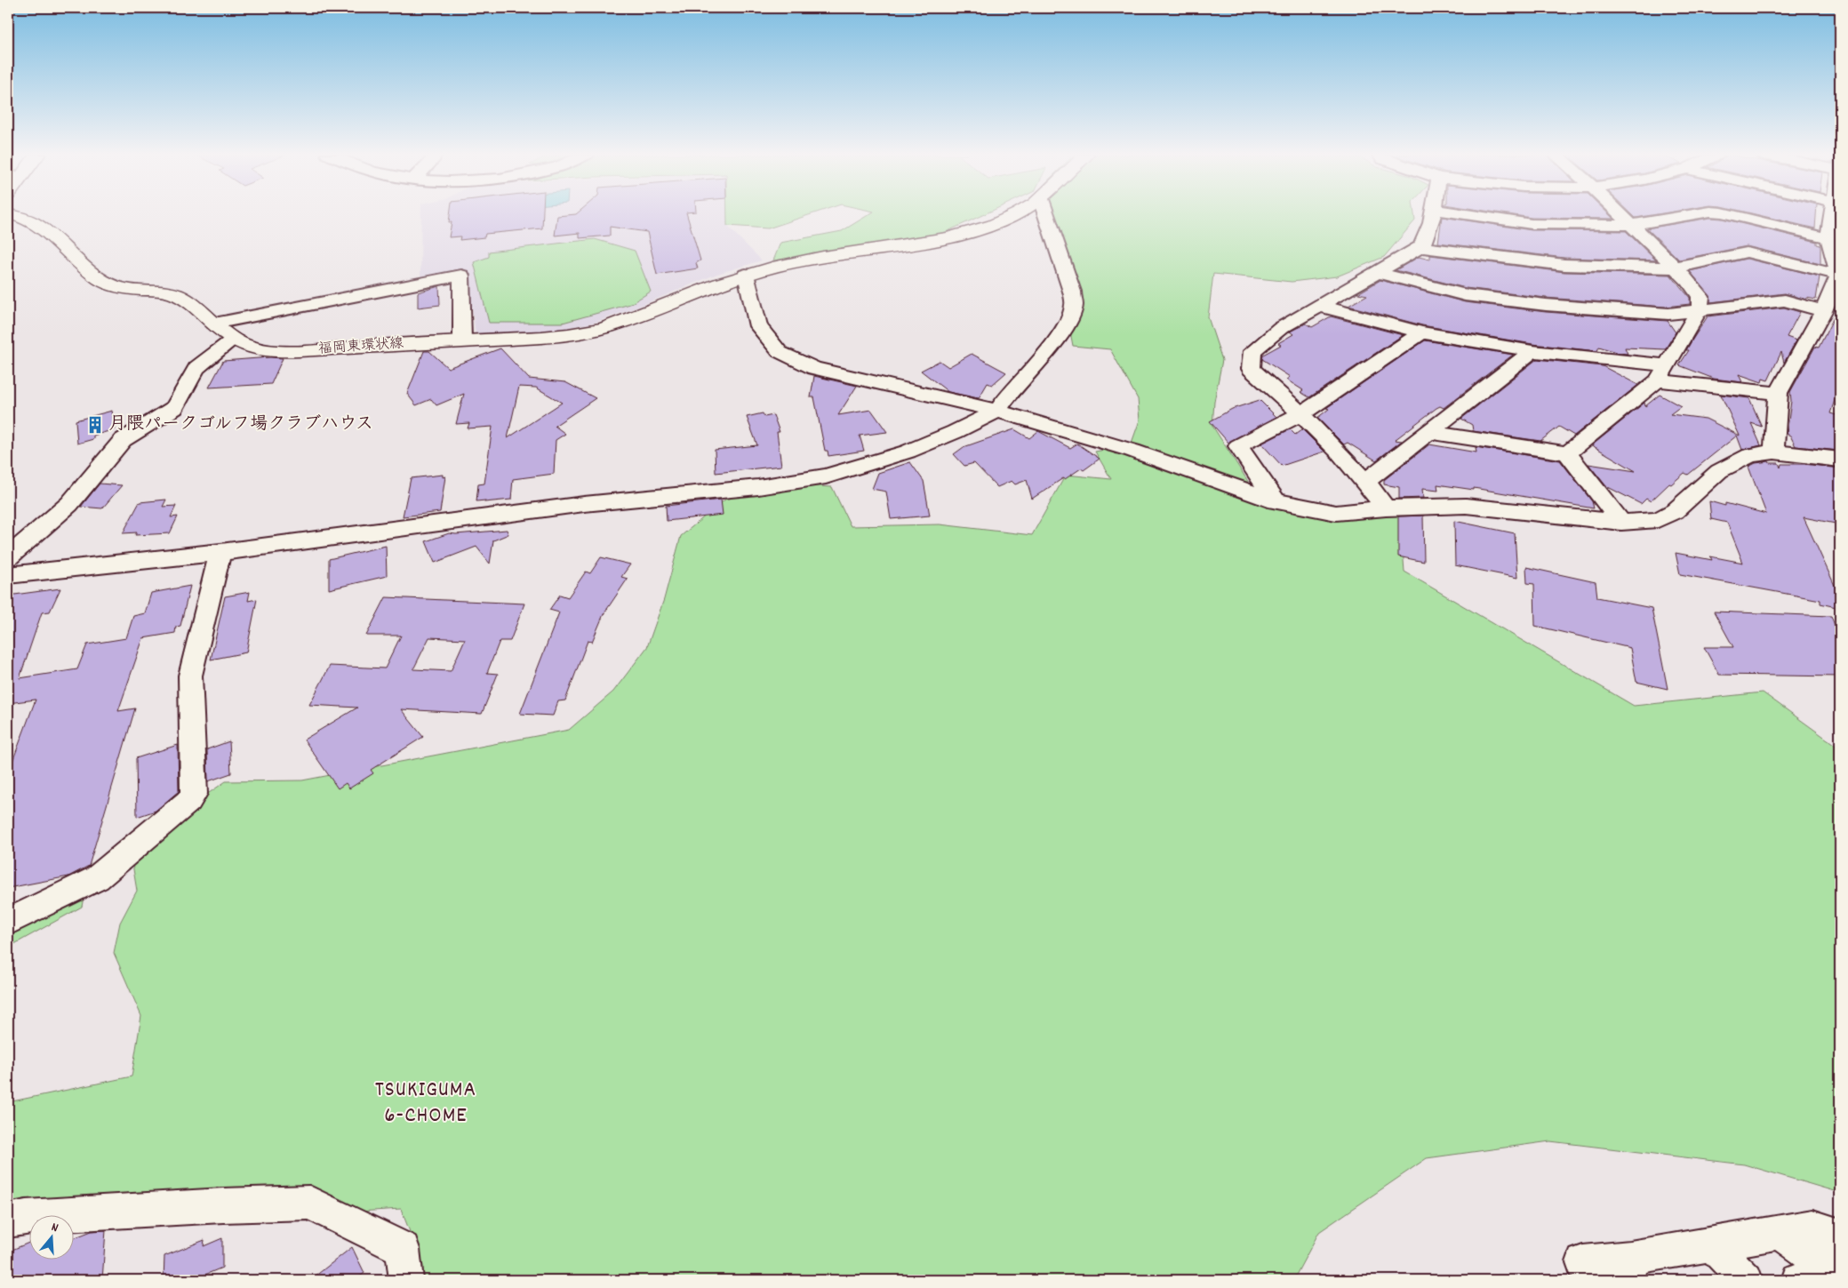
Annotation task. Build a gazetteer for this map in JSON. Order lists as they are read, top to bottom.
{
  "streets": {
    "main road": ["福岡東環状線"]
  },
  "districts": ["TSUKIGUMA 6-CHOME"],
  "places": {
    "building": ["月隈パークゴルフ場クラブハウス"]
  },
  "north": "top"
}
